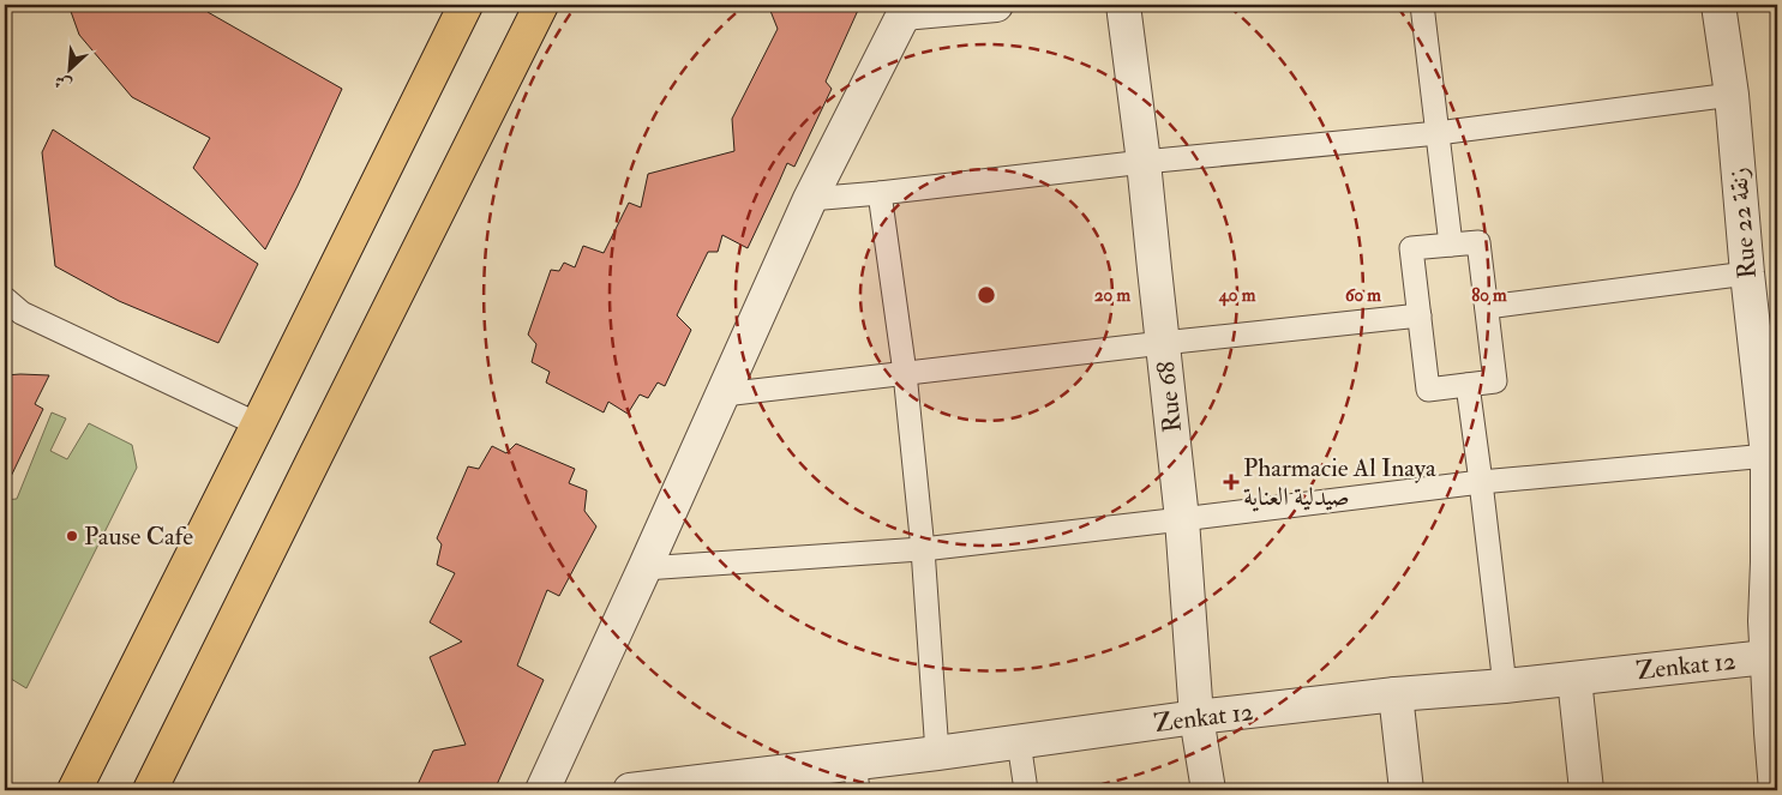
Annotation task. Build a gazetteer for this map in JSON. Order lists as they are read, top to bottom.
{
  "streets": {
    "street": ["Rue 22 زنقة", "Rue 68", "Zenkat 12"]
  },
  "crossings": [
    ["Rue 22 زنقة", "Zenkat 12"],
    ["Rue 68", "Zenkat 12"]
  ],
  "places": {
    "health": ["Pharmacie Al Inaya صيدلية العناية"],
    "other": ["Pause Cafe"]
  },
  "north": "bottom left",
  "rings": [
    "20 m",
    "40 m",
    "60 m",
    "80 m"
  ]
}
